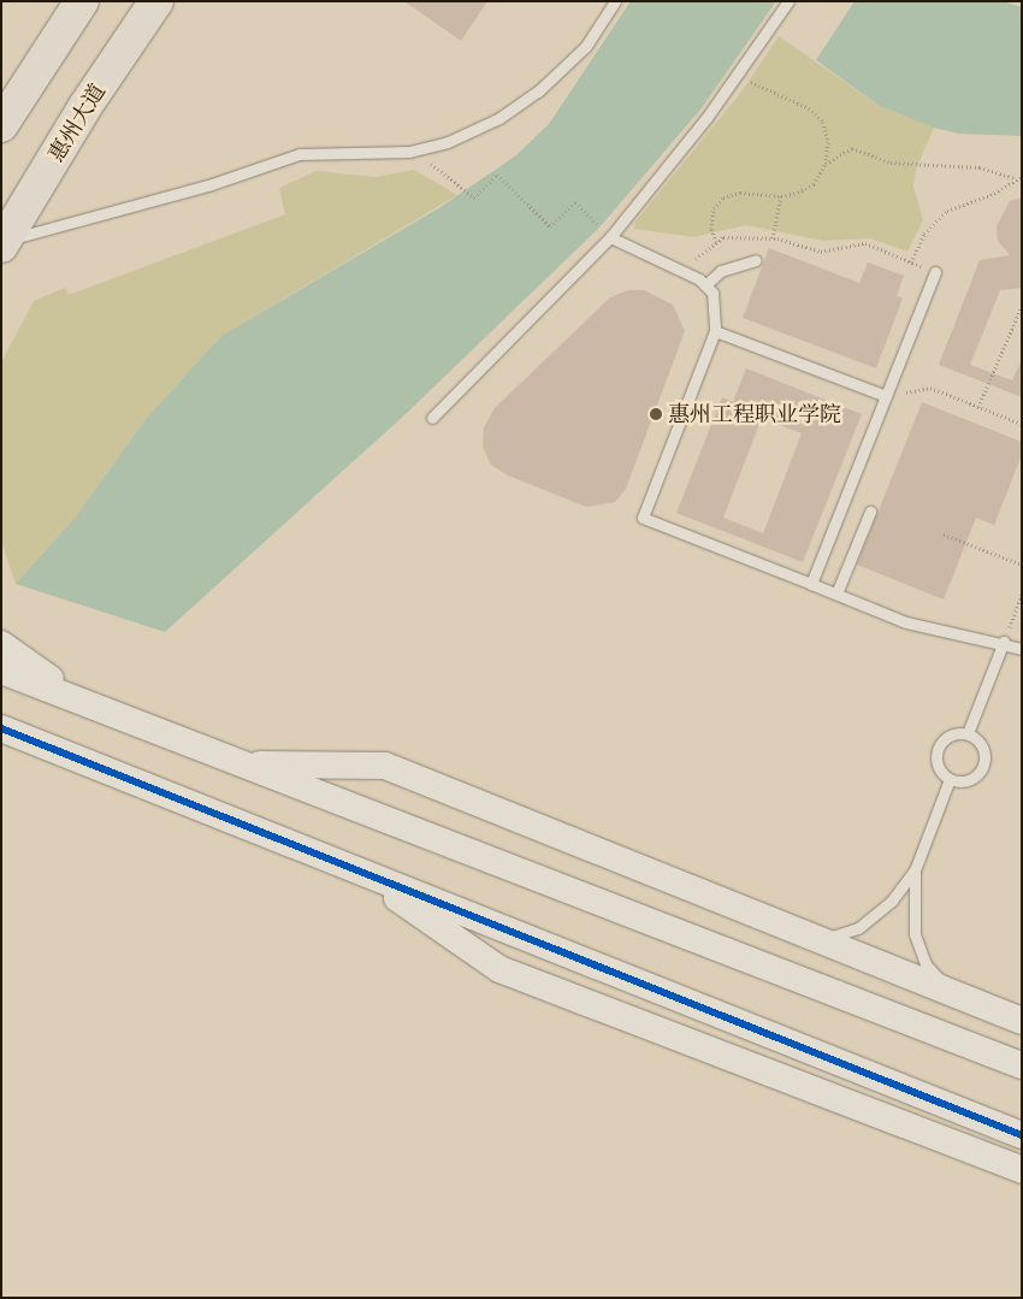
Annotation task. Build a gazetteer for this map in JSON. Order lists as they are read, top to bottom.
{
  "streets": {
    "highway": ["惠州大道"]
  },
  "places": ["惠州工程职业学院"]
}
